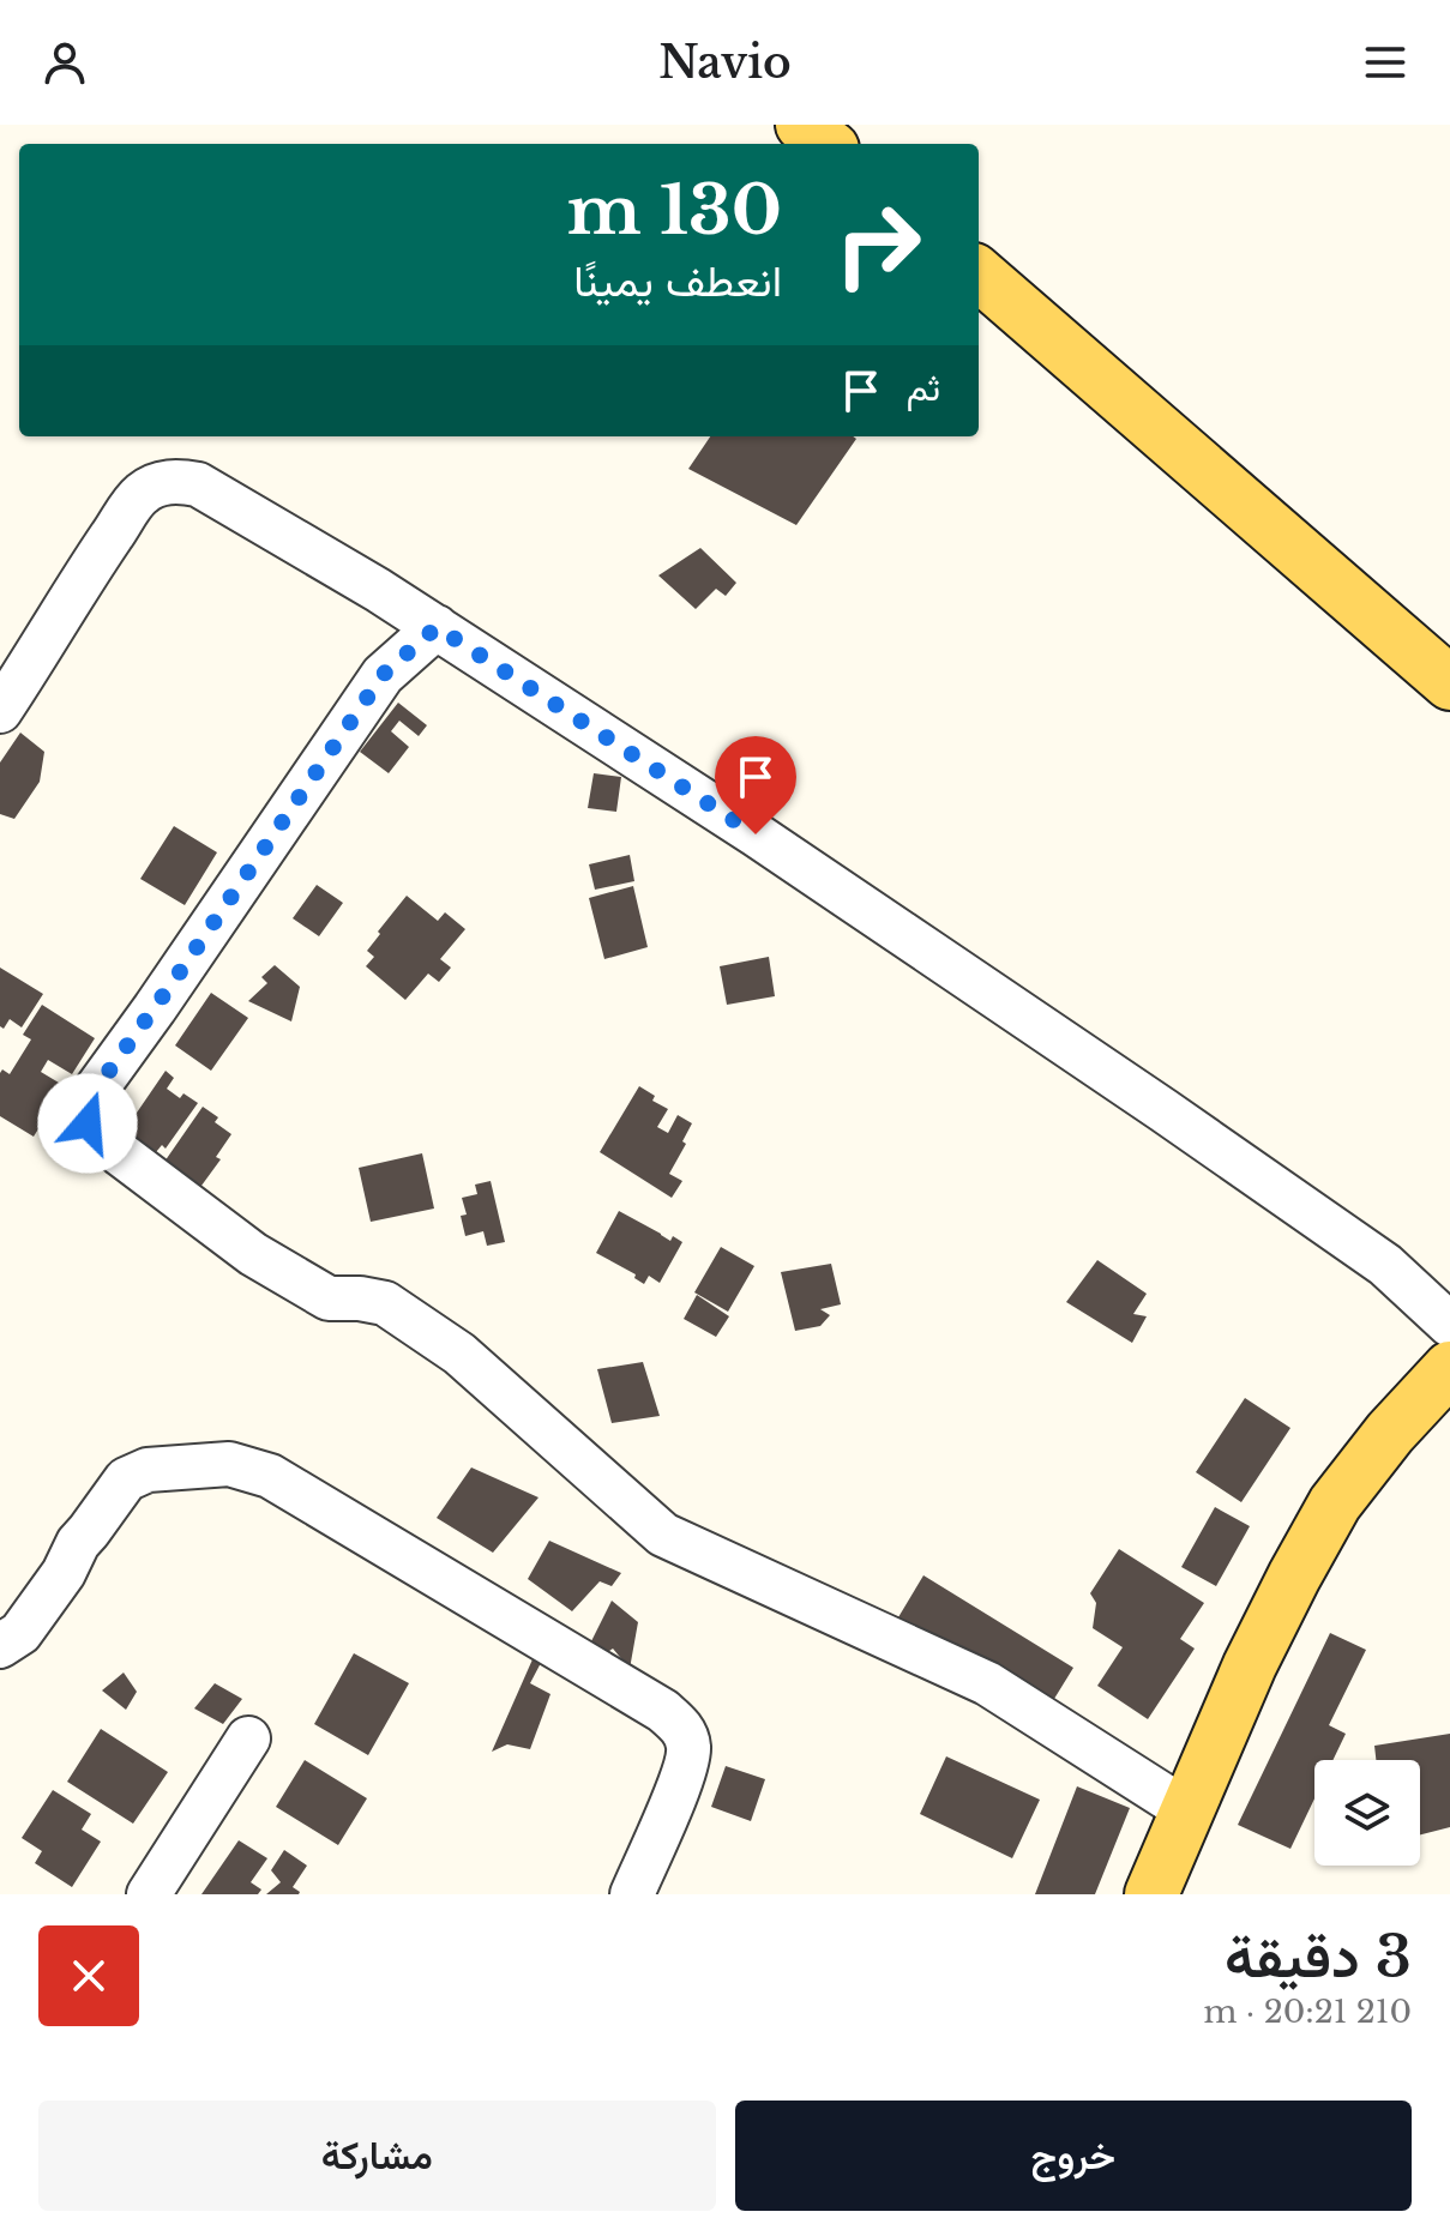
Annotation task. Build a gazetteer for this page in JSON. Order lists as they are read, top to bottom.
{
  "page": {
    "header": "Navio",
    "turn": ["130 m", "انعطف يمينًا"],
    "then": "ثم",
    "heading": ["3 دقيقة", "210 m · 20:21"],
    "buttons": ["خروج", "مشاركة"]
  }
}
